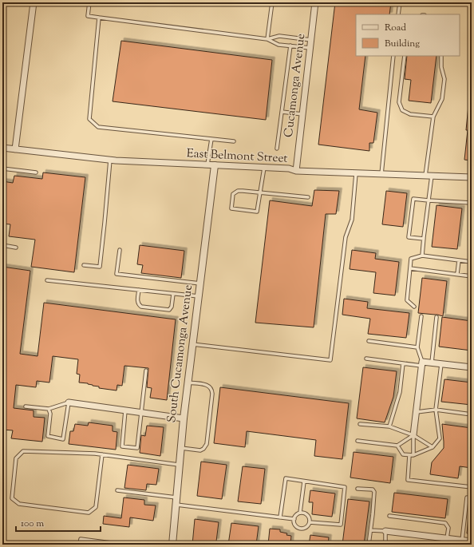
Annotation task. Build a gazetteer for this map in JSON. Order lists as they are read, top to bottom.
{
  "streets": {
    "street": ["Cucamonga Avenue", "East Belmont Street", "South Cucamonga Avenue"]
  },
  "crossings": [
    ["Cucamonga Avenue", "East Belmont Street"],
    ["East Belmont Street", "South Cucamonga Avenue"]
  ],
  "legend": ["Road", "Building"],
  "scale_bar": "100 m"
}
